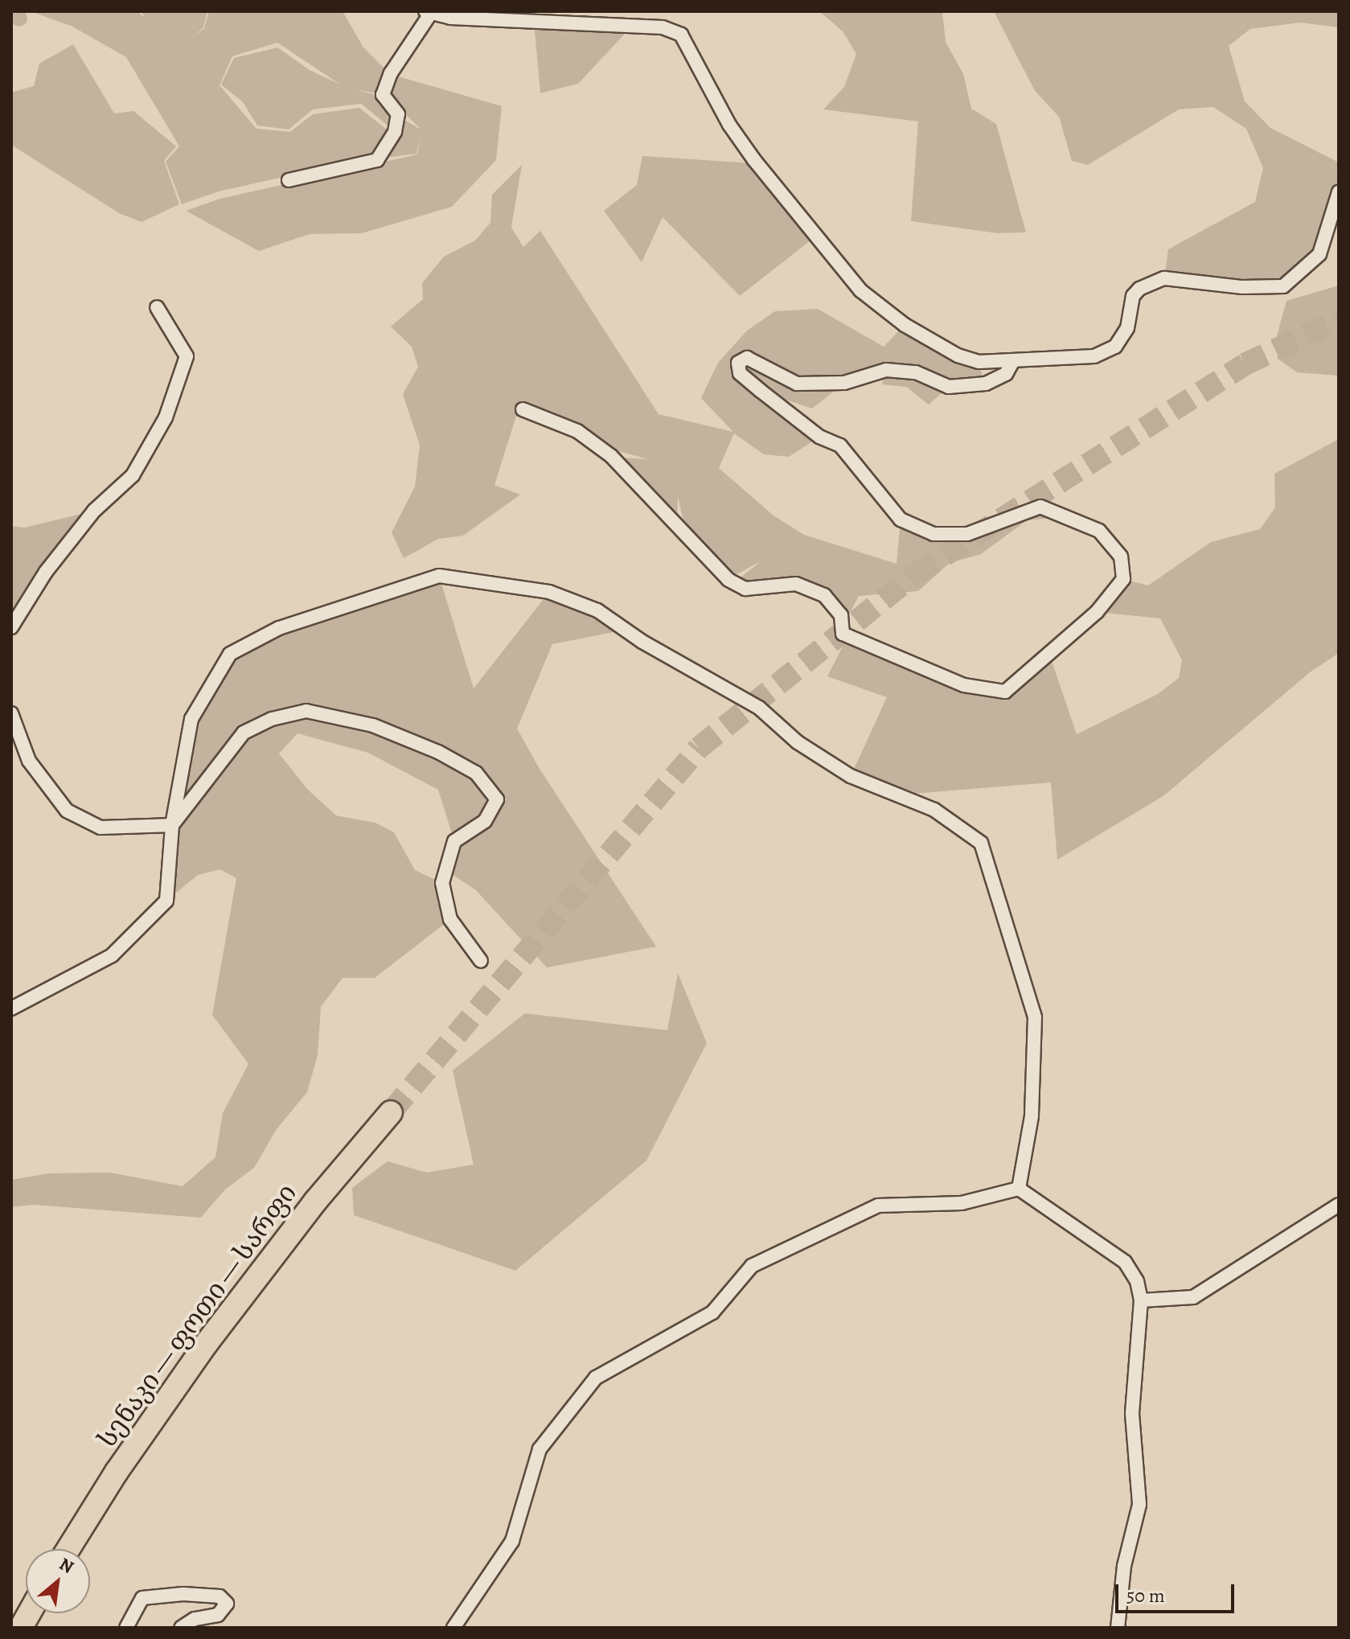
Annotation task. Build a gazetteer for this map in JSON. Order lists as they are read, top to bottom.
{
  "streets": {
    "highway": ["სენაკი — ფოთი — სარფი"]
  },
  "scale_bar": "50 m",
  "north": "top right"
}
